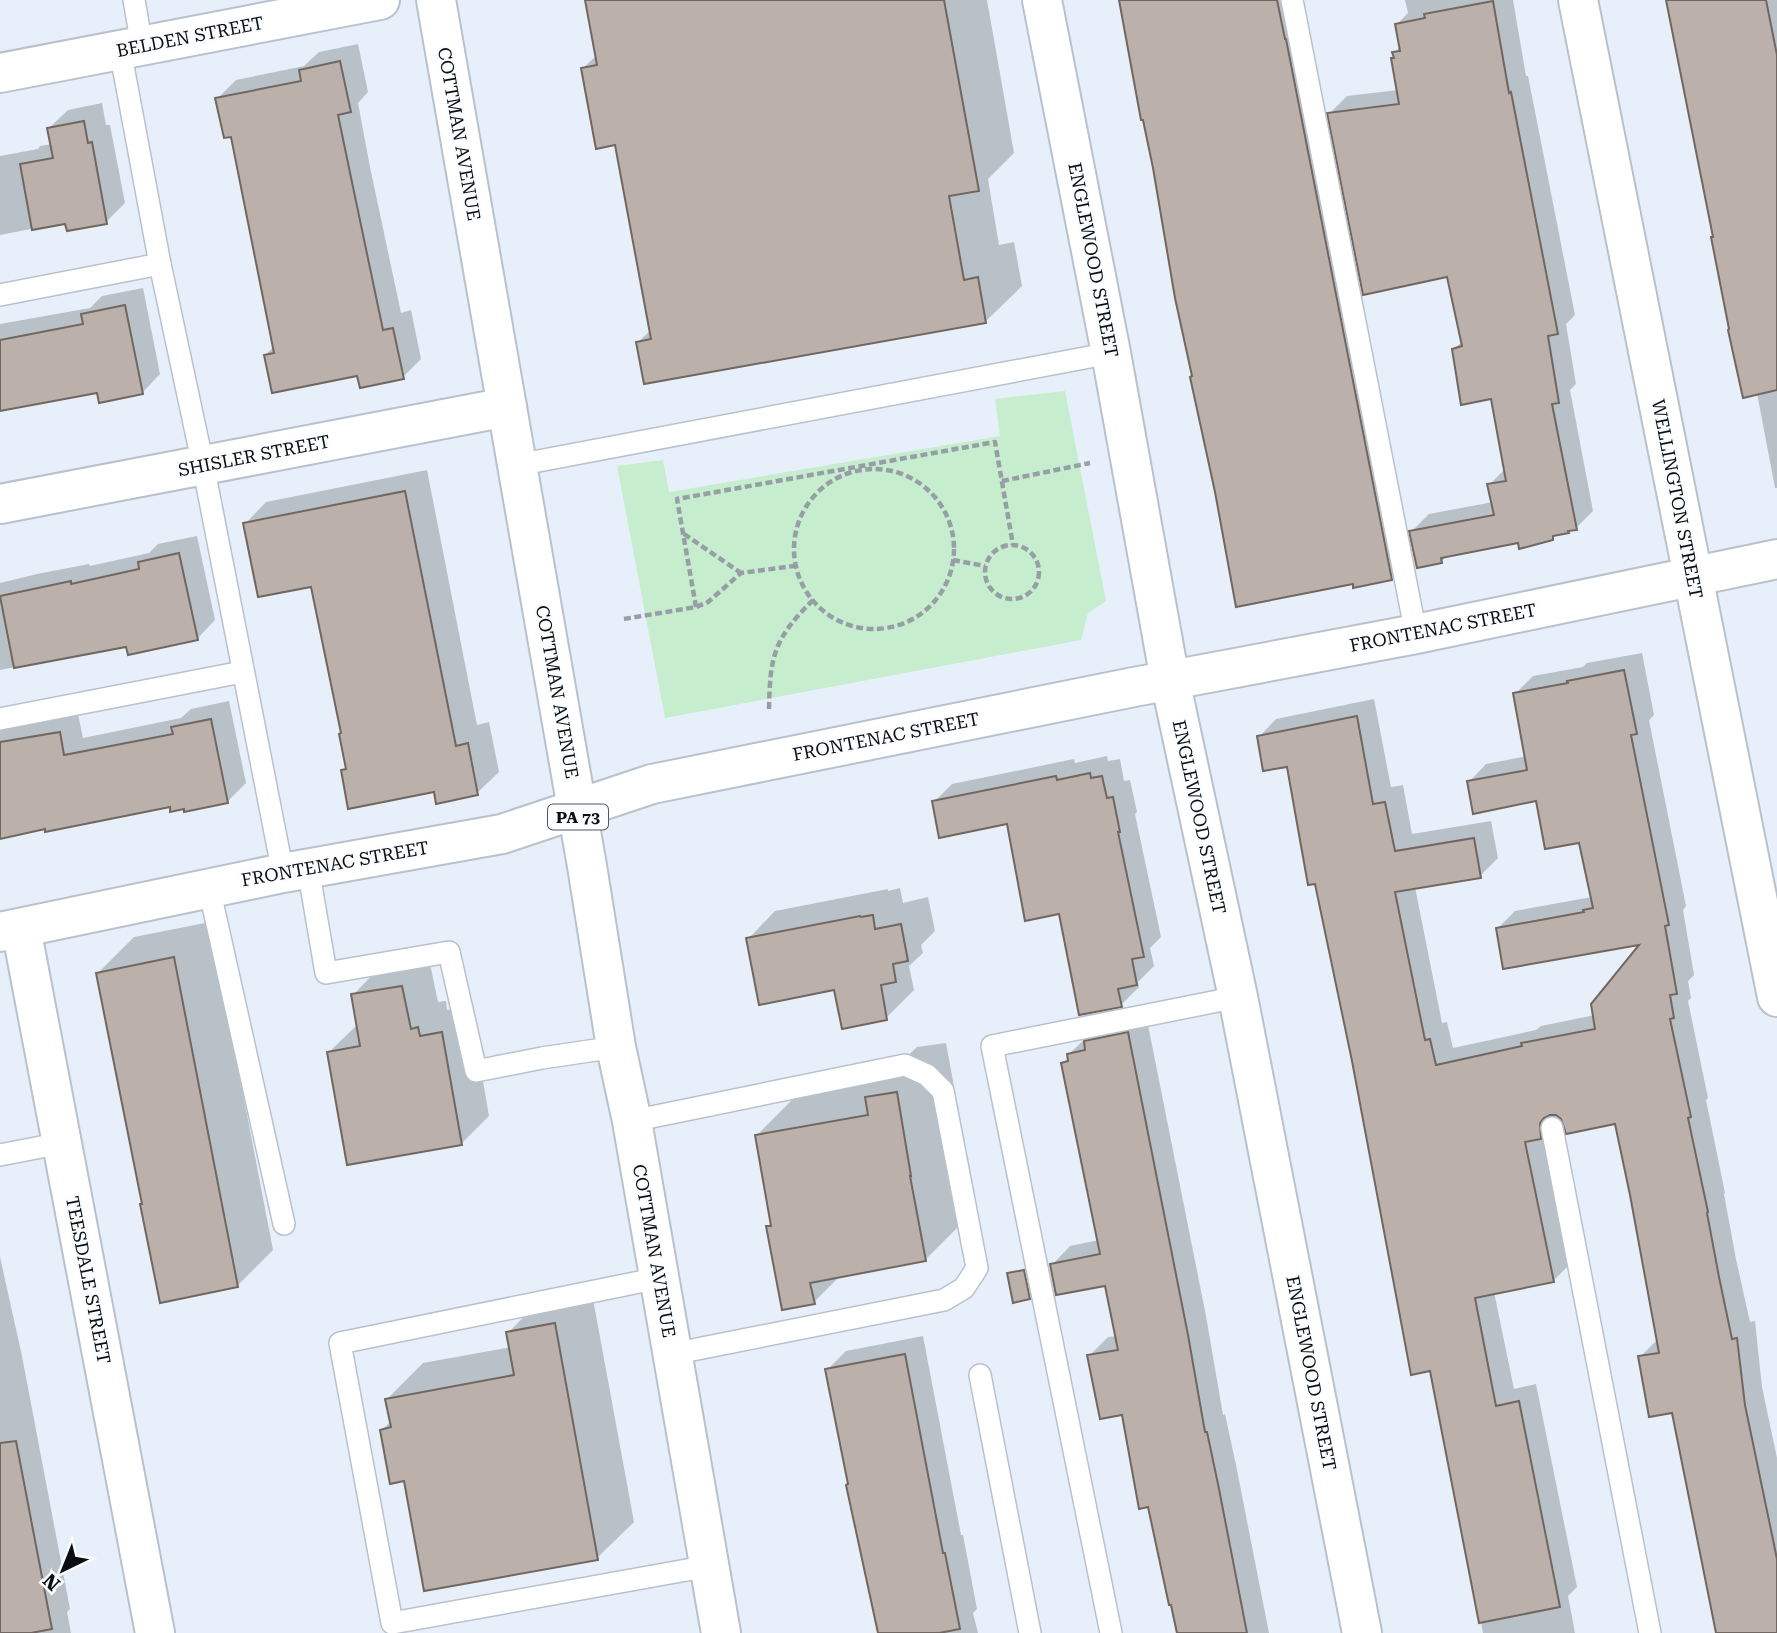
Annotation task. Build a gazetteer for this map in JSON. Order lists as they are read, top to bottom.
{
  "streets": {
    "street": [
      "BELDEN STREET",
      "COTTMAN AVENUE",
      "ENGLEWOOD STREET",
      "SHISLER STREET",
      "WELLINGTON STREET",
      "FRONTENAC STREET",
      "PA 73",
      "TEESDALE STREET"
    ]
  },
  "crossings": [
    ["COTTMAN AVENUE", "SHISLER STREET"],
    ["COTTMAN AVENUE", "FRONTENAC STREET"],
    ["ENGLEWOOD STREET", "FRONTENAC STREET"],
    ["WELLINGTON STREET", "FRONTENAC STREET"],
    ["FRONTENAC STREET", "TEESDALE STREET"]
  ],
  "north": "bottom left"
}
